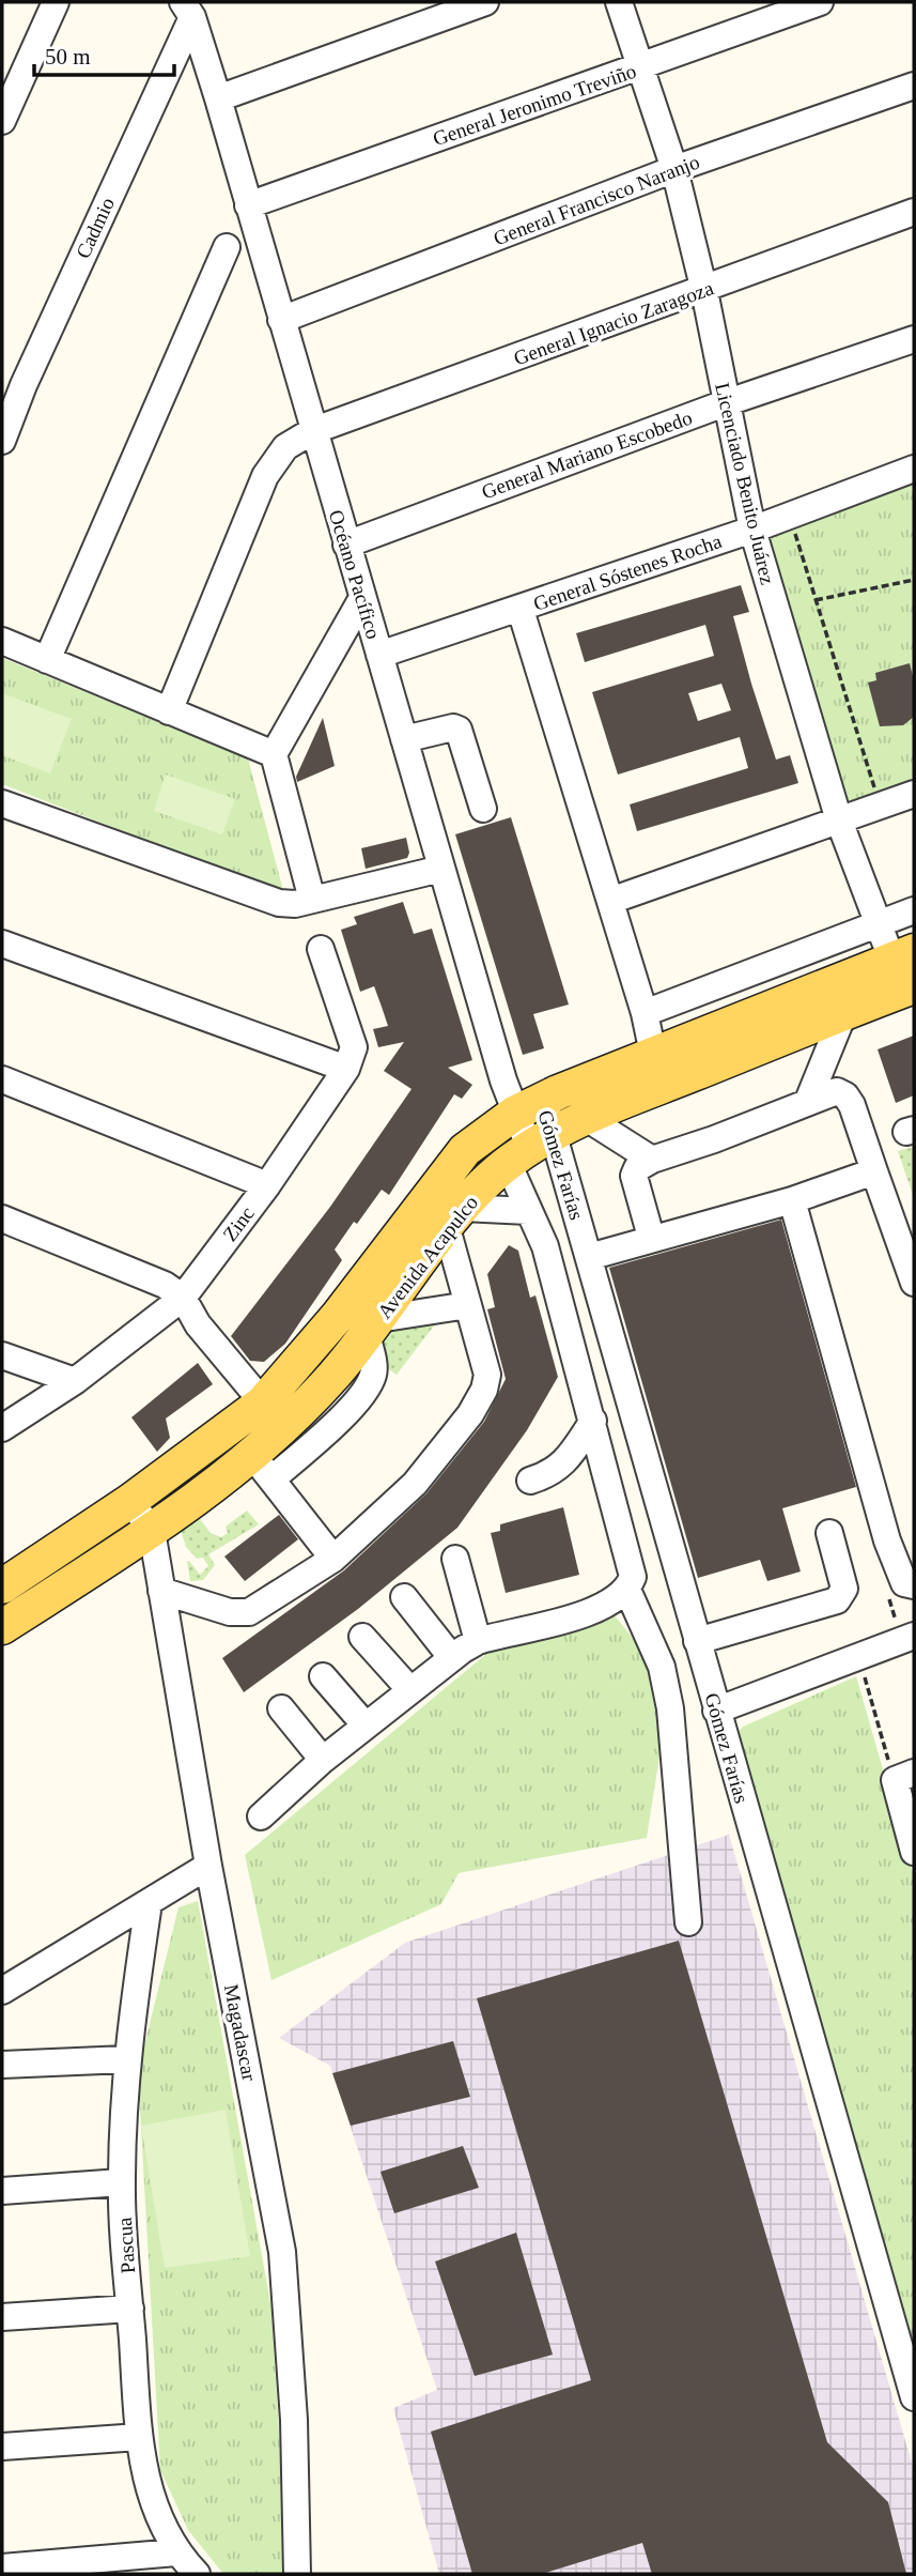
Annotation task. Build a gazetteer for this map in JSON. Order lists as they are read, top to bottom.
{
  "streets": {
    "main road": ["Avenida Acapulco"],
    "street": [
      "General Jeronimo Treviño",
      "General Francisco Naranjo",
      "Cadmio",
      "General Ignacio Zaragoza",
      "General Mariano Escobedo",
      "Licenciado Benito Juárez",
      "General Sóstenes Rocha",
      "Océano Pacífico",
      "Gómez Farías",
      "Zinc",
      "Magadascar",
      "Pascua"
    ]
  },
  "crossings": [
    ["General Jeronimo Treviño", "Licenciado Benito Juárez"],
    ["General Jeronimo Treviño", "Océano Pacífico"],
    ["General Francisco Naranjo", "Licenciado Benito Juárez"],
    ["General Francisco Naranjo", "Océano Pacífico"],
    ["Cadmio", "Océano Pacífico"],
    ["General Ignacio Zaragoza", "Licenciado Benito Juárez"],
    ["General Ignacio Zaragoza", "Océano Pacífico"],
    ["General Mariano Escobedo", "Licenciado Benito Juárez"],
    ["General Mariano Escobedo", "Océano Pacífico"],
    ["Licenciado Benito Juárez", "General Sóstenes Rocha"],
    ["Licenciado Benito Juárez", "Avenida Acapulco"],
    ["General Sóstenes Rocha", "Océano Pacífico"],
    ["Océano Pacífico", "Gómez Farías"],
    ["Océano Pacífico", "Avenida Acapulco"],
    ["Gómez Farías", "Avenida Acapulco"],
    ["Avenida Acapulco", "Magadascar"]
  ],
  "scale_bar": "50 m"
}
